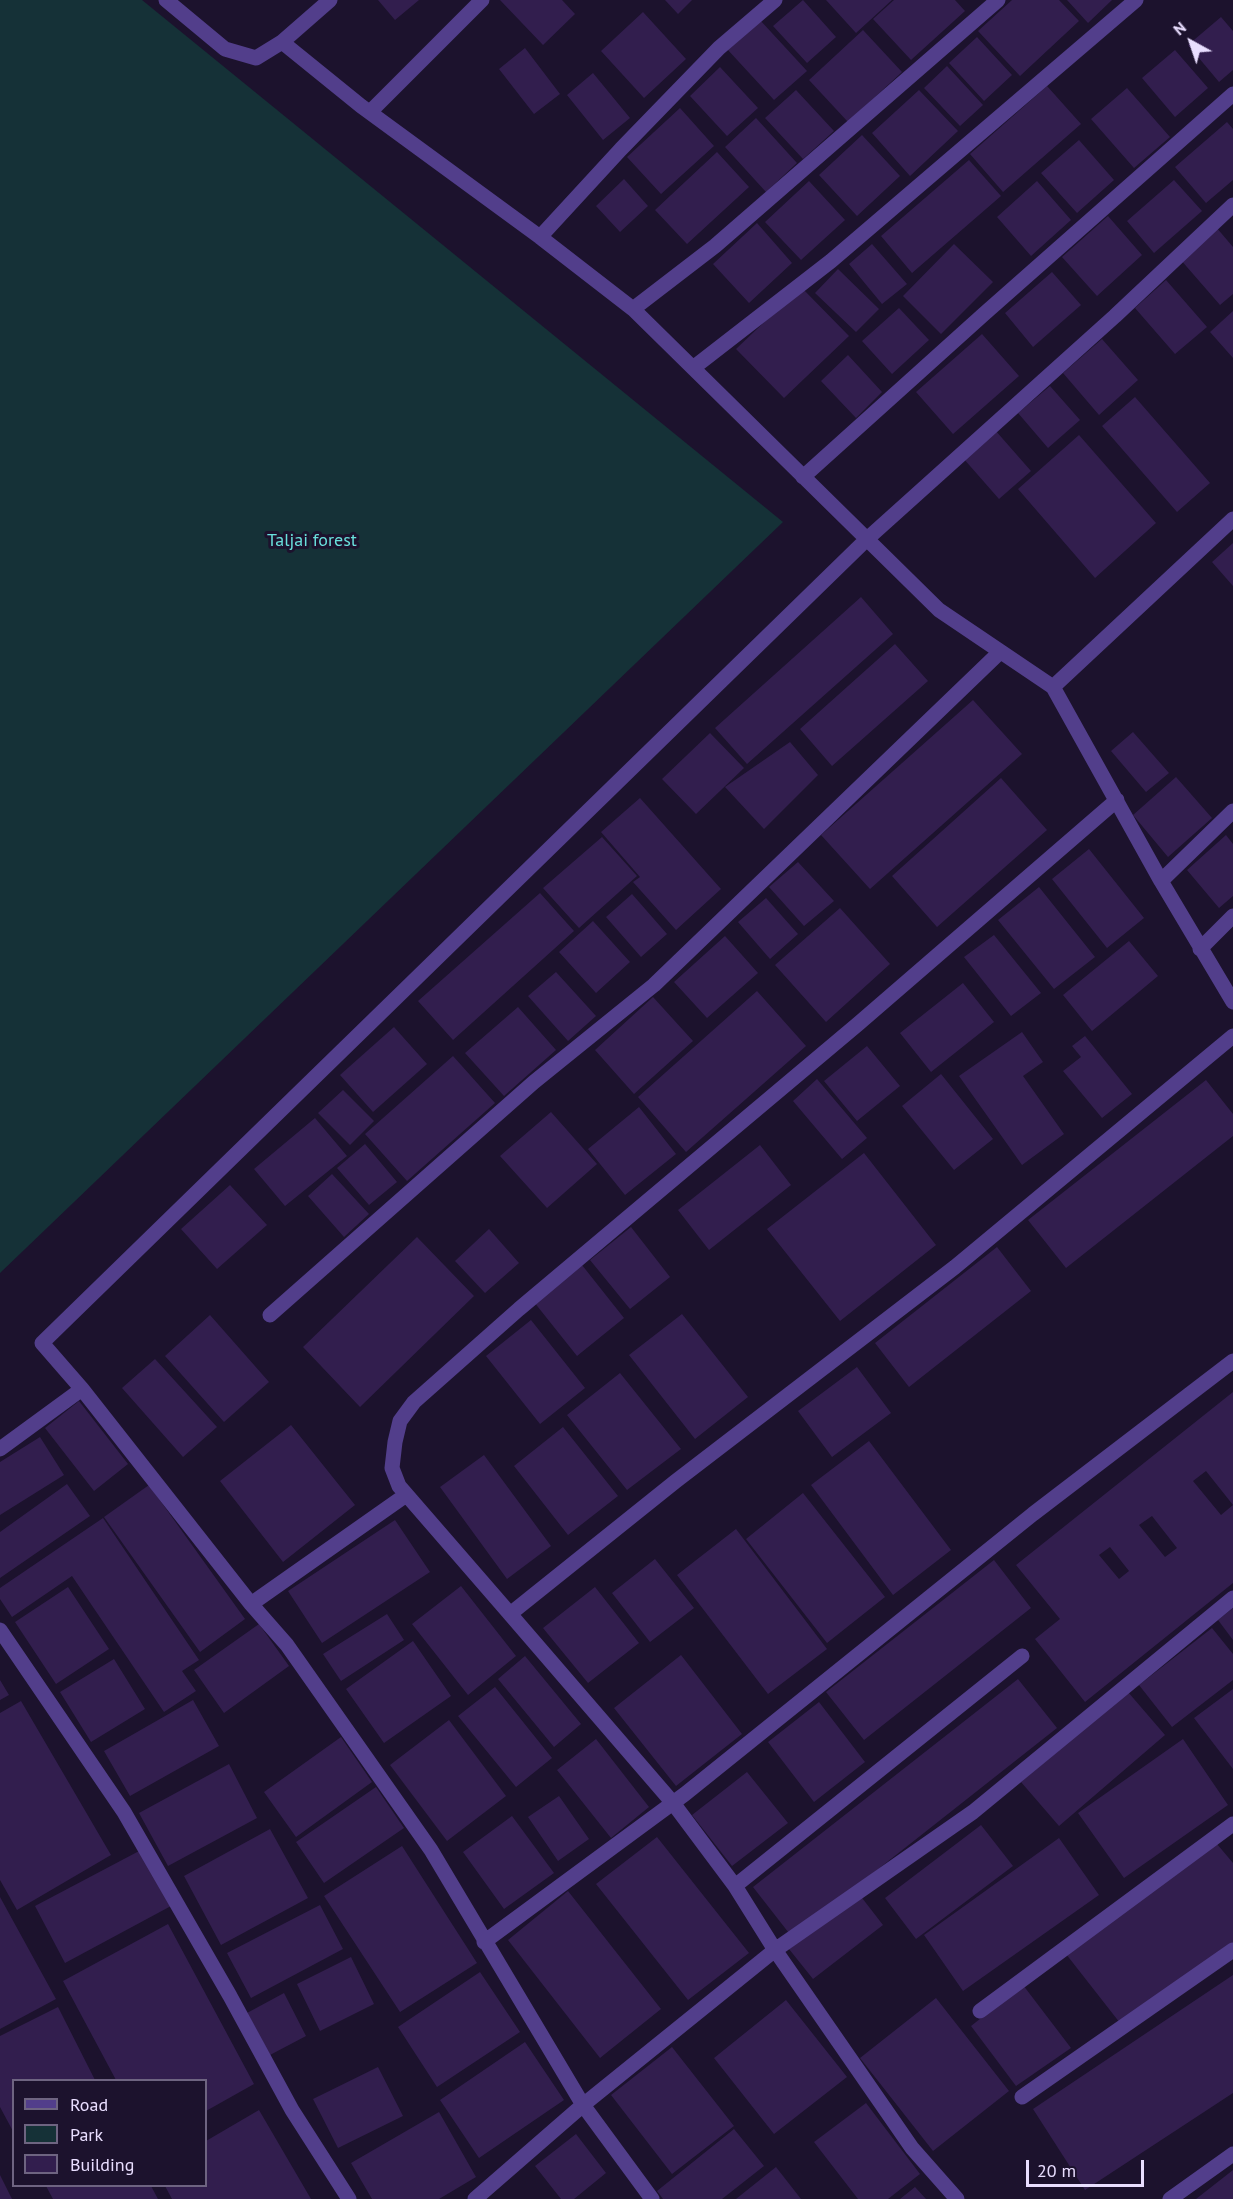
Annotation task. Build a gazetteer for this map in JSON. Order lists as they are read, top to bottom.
{
  "parks": ["Taljai forest"],
  "legend": ["Road", "Park", "Building"],
  "scale_bar": "20 m",
  "north": "top left"
}
